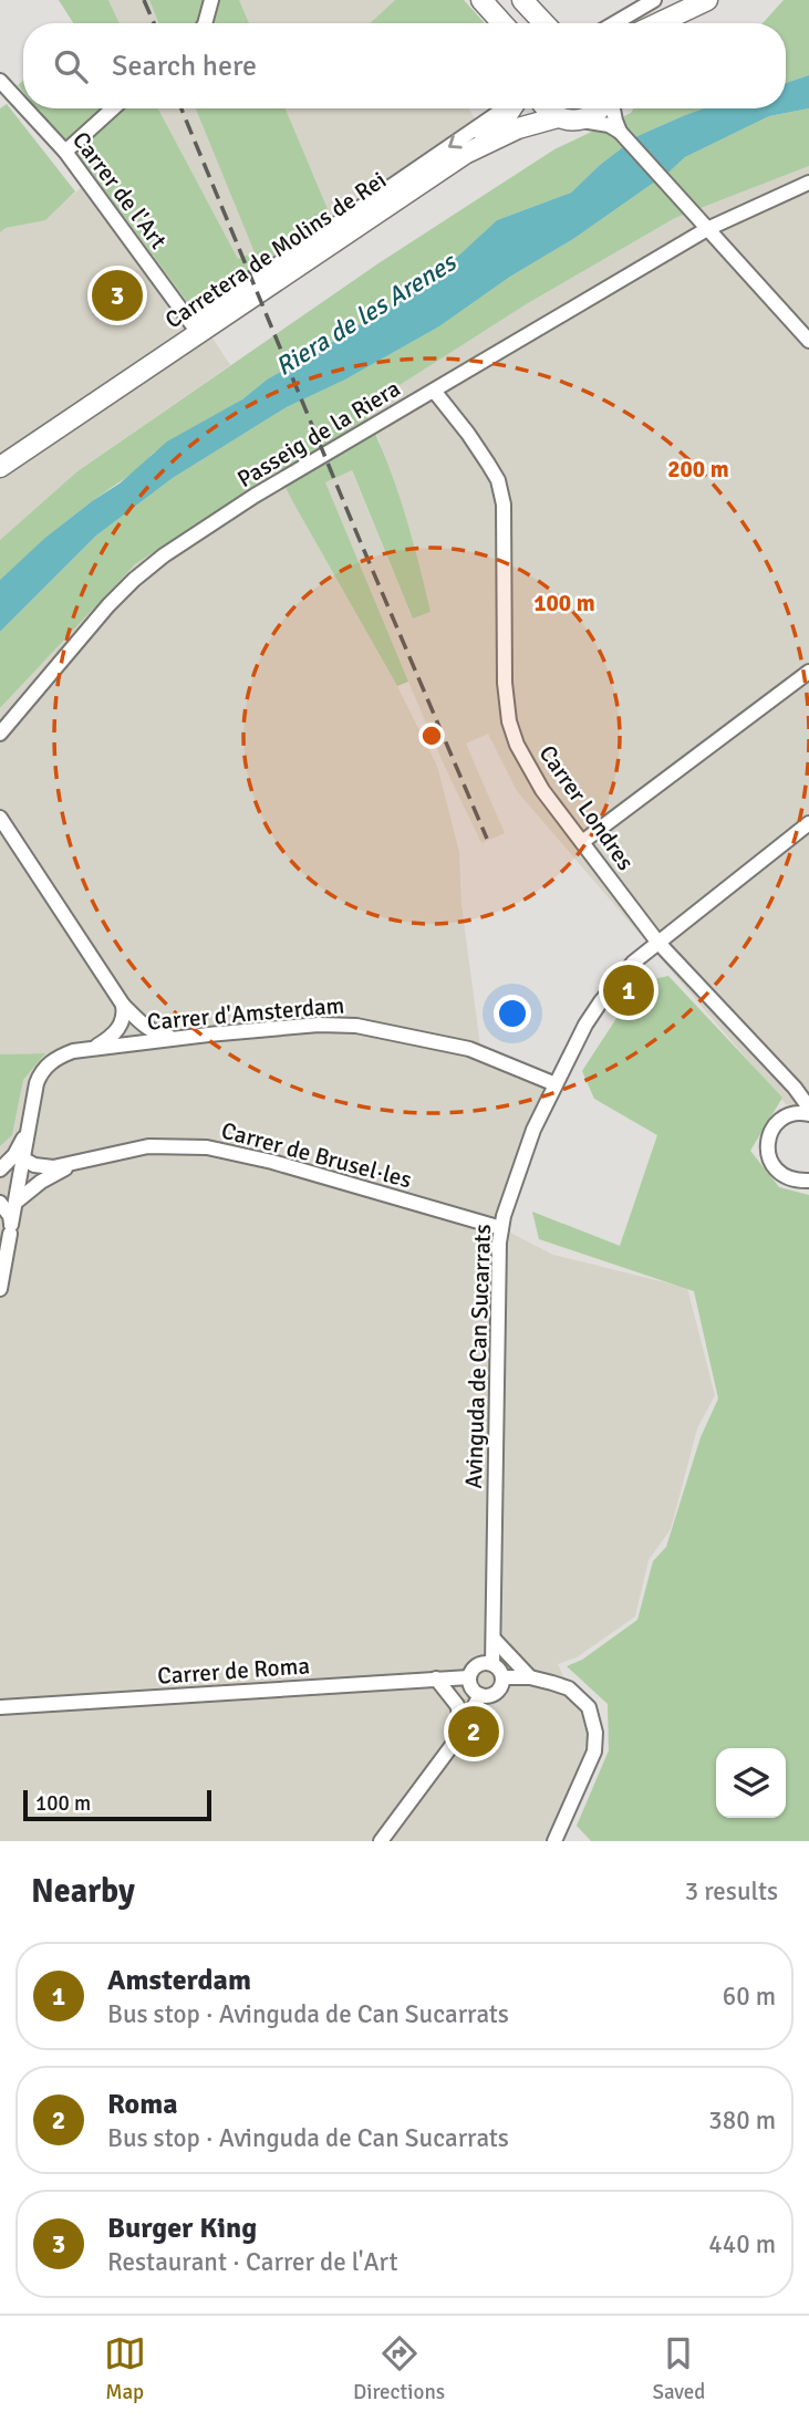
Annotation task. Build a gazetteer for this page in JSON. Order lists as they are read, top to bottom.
{
  "streets": {
    "main road": ["Carretera de Molins de Rei"],
    "street": [
      "Carrer de l'Art",
      "Passeig de la Riera",
      "Carrer Londres",
      "Carrer d'Amsterdam",
      "Carrer de Brusel·les",
      "Avinguda de Can Sucarrats",
      "Carrer de Roma"
    ]
  },
  "crossings": [
    ["Carrer de l'Art", "Carretera de Molins de Rei"],
    ["Passeig de la Riera", "Carrer Londres"],
    ["Carrer Londres", "Avinguda de Can Sucarrats"],
    ["Carrer d'Amsterdam", "Carrer de Brusel·les"],
    ["Carrer d'Amsterdam", "Avinguda de Can Sucarrats"],
    ["Carrer de Brusel·les", "Avinguda de Can Sucarrats"],
    ["Avinguda de Can Sucarrats", "Carrer de Roma"]
  ],
  "water": ["Riera de les Arenes"],
  "scale_bar": "100 m",
  "page": {
    "search": "Search here",
    "pins": ["3", "1", "2"],
    "scale": "100 m",
    "heading": ["Nearby", "3 results"],
    "list": [
      {
        "mark": "1",
        "name": "Amsterdam",
        "note": "Bus stop · Avinguda de Can Sucarrats",
        "value": "60 m"
      },
      {
        "mark": "2",
        "name": "Roma",
        "note": "Bus stop · Avinguda de Can Sucarrats",
        "value": "380 m"
      },
      {
        "mark": "3",
        "name": "Burger King",
        "note": "Restaurant · Carrer de l'Art",
        "value": "440 m"
      }
    ],
    "nav": ["Map", "Directions", "Saved"]
  },
  "rings": ["200 m", "100 m"]
}
